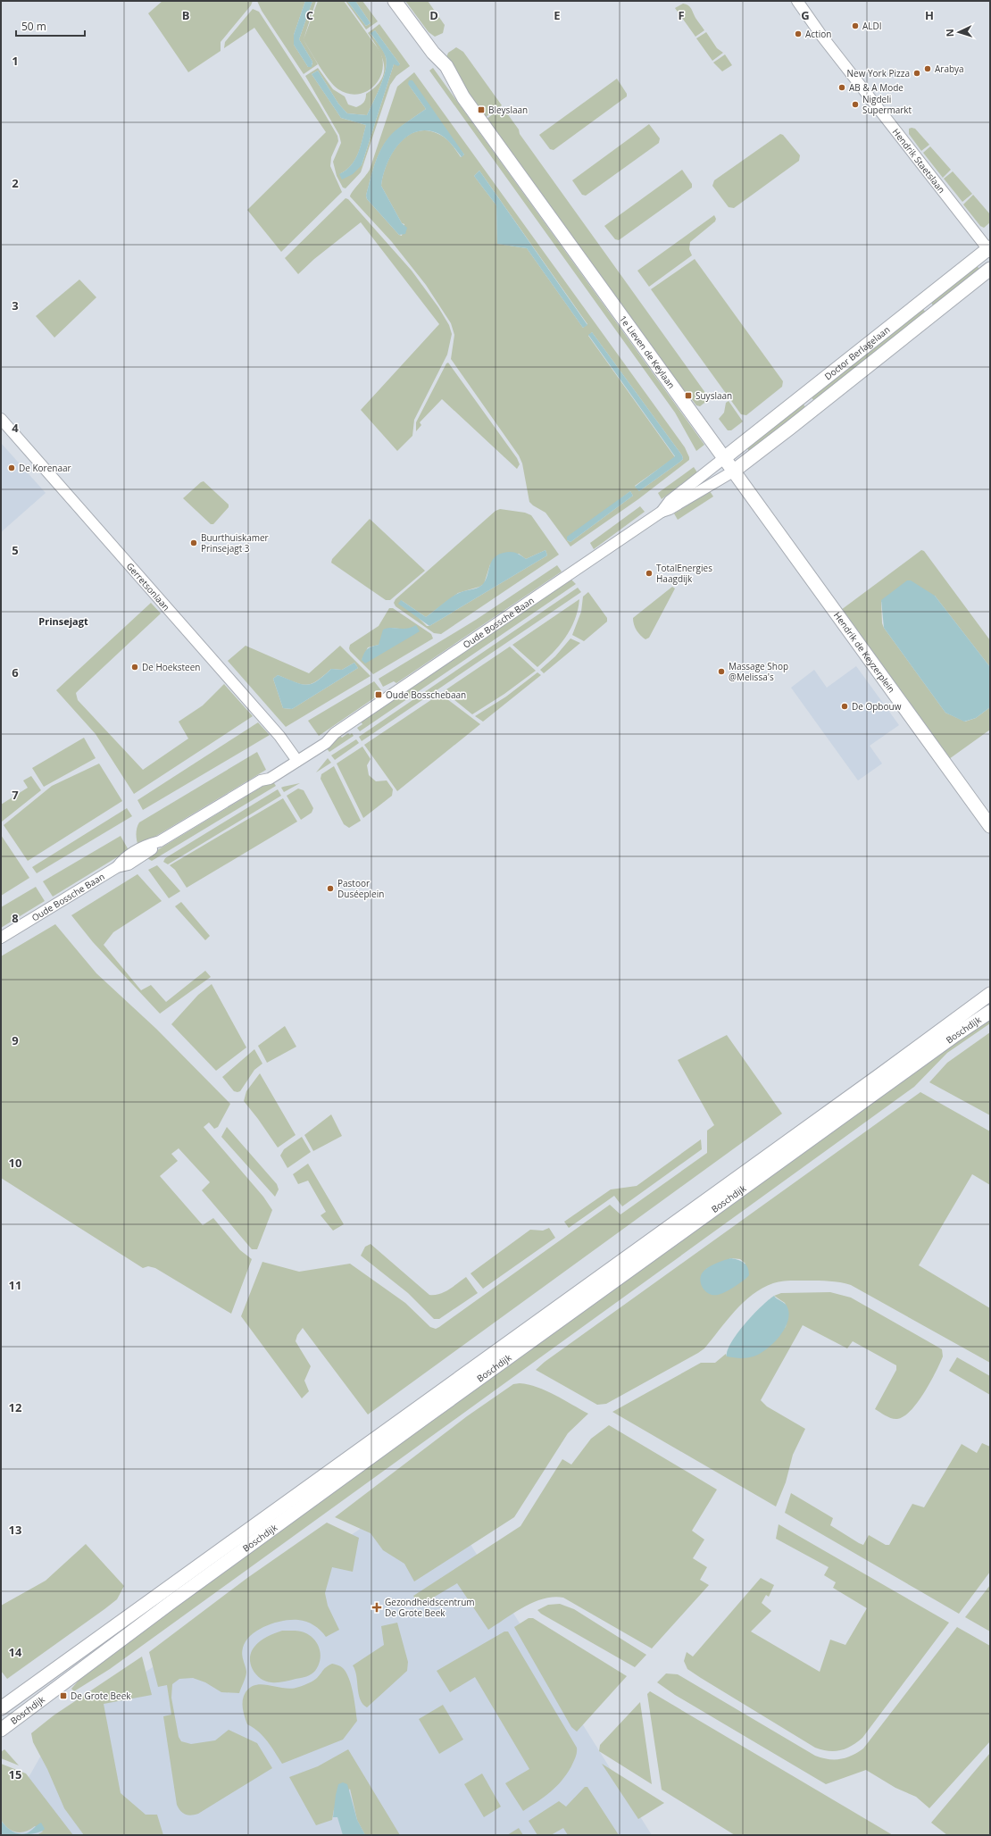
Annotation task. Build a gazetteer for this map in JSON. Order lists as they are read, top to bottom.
{
  "streets": {
    "main road": [
      "1e Lieven de Keylaan",
      "Doctor Berlagelaan",
      "Hendrik de Keyzerplein",
      "Boschdijk"
    ],
    "street": ["Hendrik Staetslaan", "Gerretsonlaan", "Oude Bossche Baan"]
  },
  "crossings": [
    ["Hendrik Staetslaan", "Doctor Berlagelaan"],
    ["1e Lieven de Keylaan", "Doctor Berlagelaan"],
    ["1e Lieven de Keylaan", "Oude Bossche Baan"],
    ["1e Lieven de Keylaan", "Hendrik de Keyzerplein"],
    ["Doctor Berlagelaan", "Oude Bossche Baan"],
    ["Gerretsonlaan", "Oude Bossche Baan"]
  ],
  "districts": ["Prinsejagt"],
  "places": {
    "other": [
      "ALDI",
      "Action",
      "Arabya",
      "New York Pizza",
      "AB & A Mode",
      "Nigdeli Supermarkt",
      "De Korenaar",
      "Buurthuiskamer Prinsejagt 3",
      "TotalEnergies Haagdijk",
      "De Hoeksteen",
      "Massage Shop @Melissa's",
      "De Opbouw",
      "Pastoor Duséeplein"
    ],
    "transit": [
      "Bleyslaan",
      "Suyslaan",
      "Oude Bosschebaan",
      "De Grote Beek"
    ],
    "health": ["Gezondheidscentrum De Grote Beek"]
  },
  "scale_bar": "50 m",
  "north": "left",
  "grid": {
    "columns": [
      "B",
      "C",
      "D",
      "E",
      "F",
      "G",
      "H"
    ],
    "rows": [
      "1",
      "2",
      "3",
      "4",
      "5",
      "6",
      "7",
      "8",
      "9",
      "10",
      "11",
      "12",
      "13",
      "14",
      "15"
    ]
  }
}
